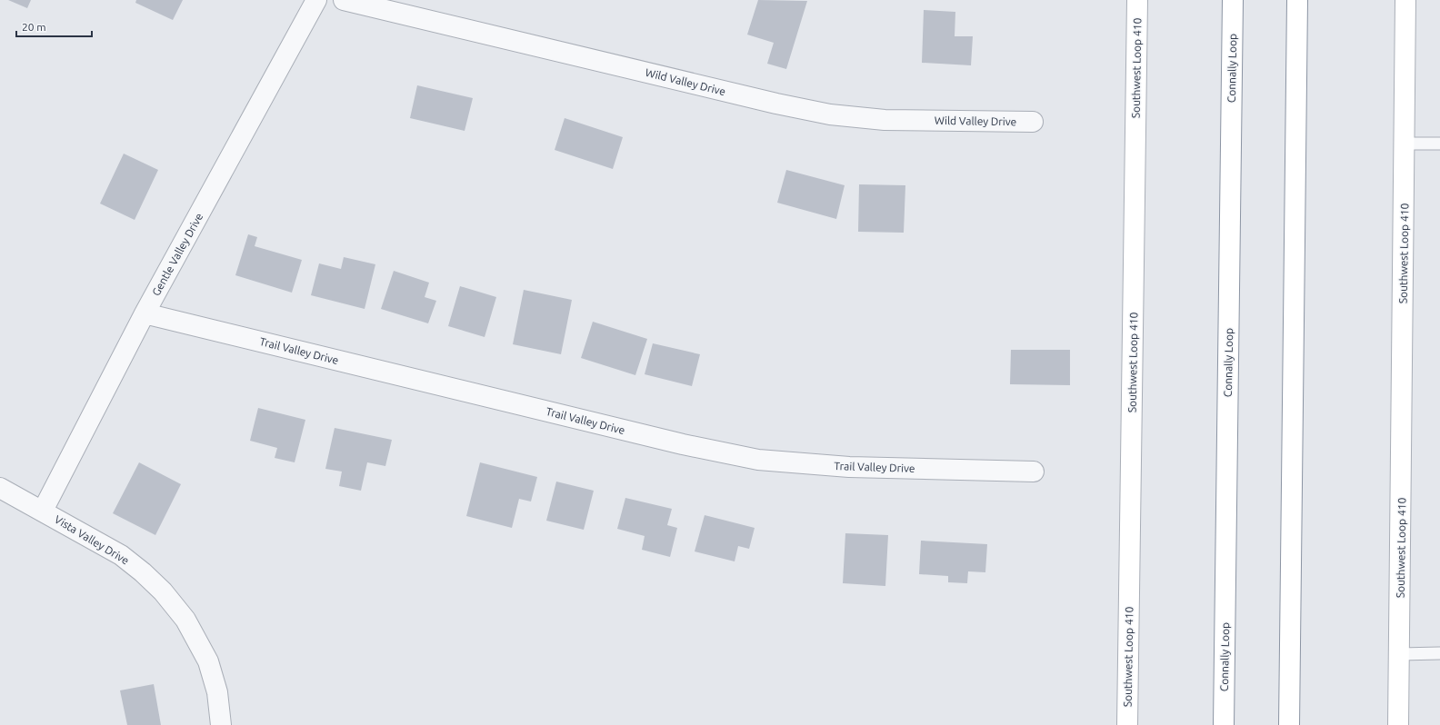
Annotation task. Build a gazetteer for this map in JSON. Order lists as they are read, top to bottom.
{
  "streets": {
    "main road": ["Southwest Loop 410", "Connally Loop"],
    "street": [
      "Wild Valley Drive",
      "Gentle Valley Drive",
      "Trail Valley Drive",
      "Vista Valley Drive"
    ]
  },
  "crossings": [
    ["Gentle Valley Drive", "Trail Valley Drive"],
    ["Gentle Valley Drive", "Vista Valley Drive"]
  ],
  "scale_bar": "20 m"
}
